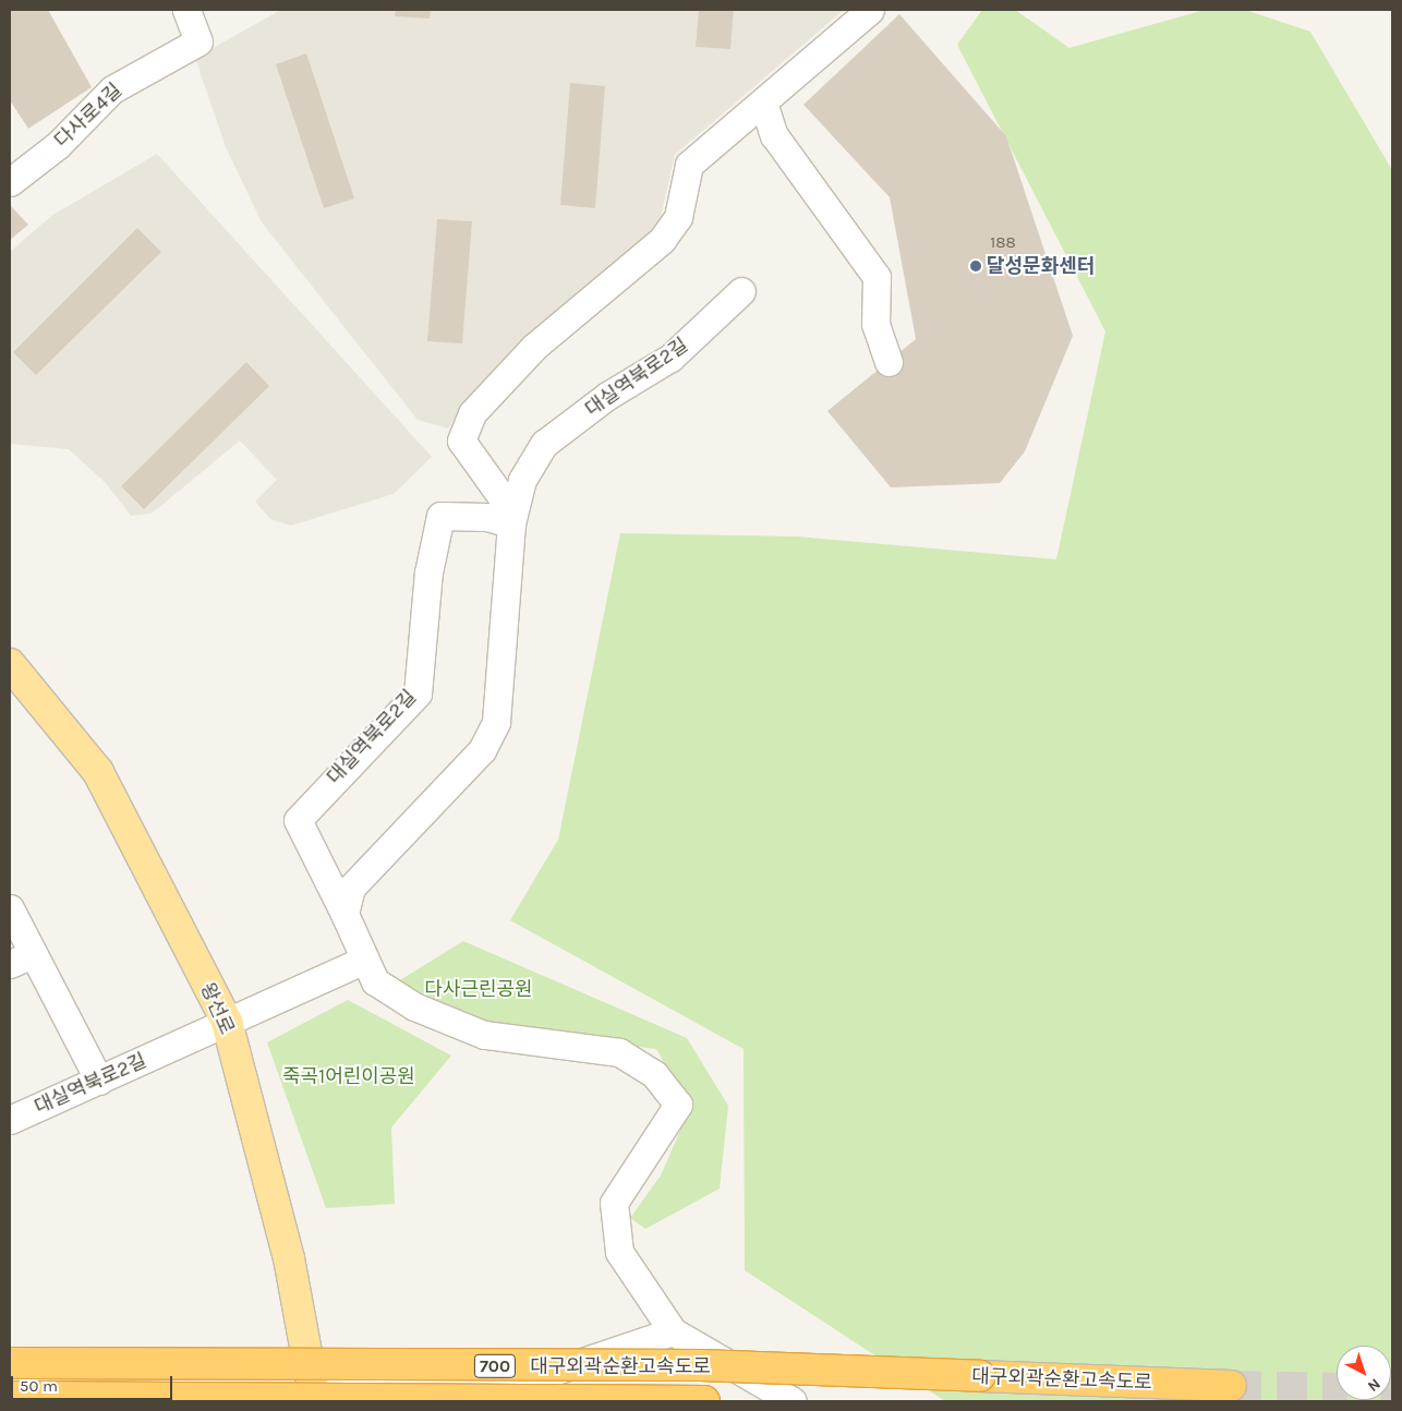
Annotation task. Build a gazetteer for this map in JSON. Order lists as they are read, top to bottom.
{
  "streets": {
    "highway": ["700", "대구외곽순환고속도로"],
    "main road": ["왕선로"],
    "street": ["다사로4길", "대실역북로2길"]
  },
  "crossings": [
    ["대실역북로2길", "왕선로"]
  ],
  "parks": ["다사근린공원", "죽곡1어린이공원"],
  "places": ["달성문화센터"],
  "house_numbers": ["188"],
  "scale_bar": "50 m",
  "north": "bottom right"
}
